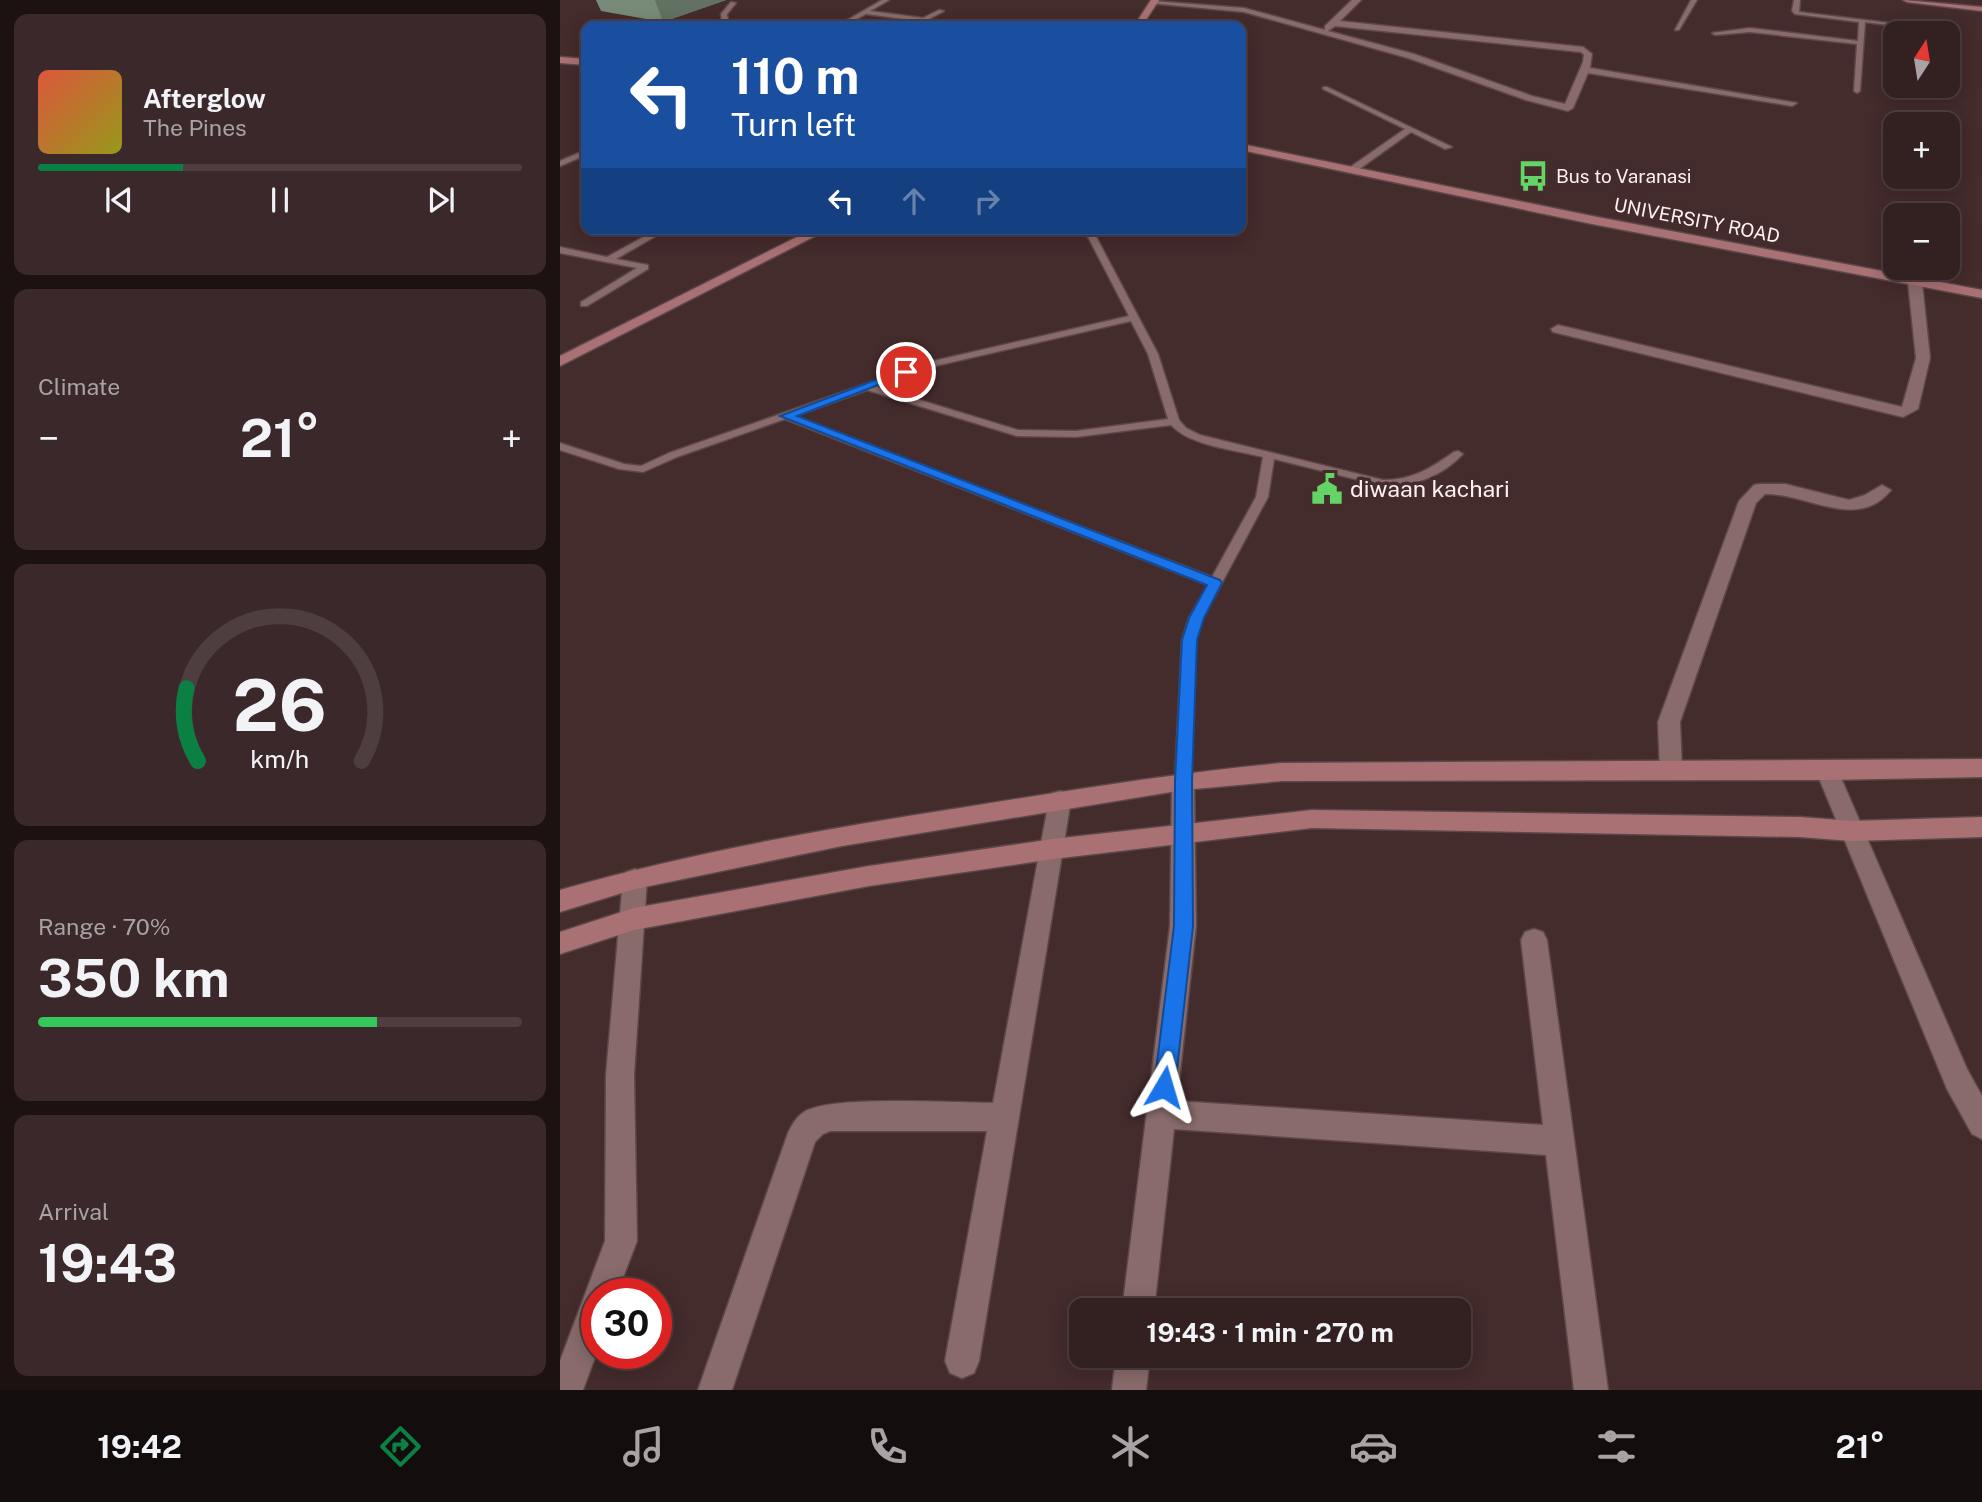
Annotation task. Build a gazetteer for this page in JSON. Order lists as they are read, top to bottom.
{
  "streets": {
    "main road": ["UNIVERSITY ROAD"]
  },
  "places": {
    "bus stop": ["Bus to Varanasi"],
    "public building": ["diwaan kachari"]
  },
  "north": "top",
  "page": {
    "map_buttons": ["+", "−"],
    "turn": ["110 m", "Turn left"],
    "song": ["Afterglow", "The Pines"],
    "tile": [
      "Climate",
      ["Range · 70%", "350 km"],
      ["Arrival", "19:43"]
    ],
    "heat": ["−", "21°", "+"],
    "limit": "30",
    "trip": "19:43 · 1 min · 270 m",
    "tabs": ["19:42", "21°"],
    "gauge": ["26", "km/h"]
  }
}
